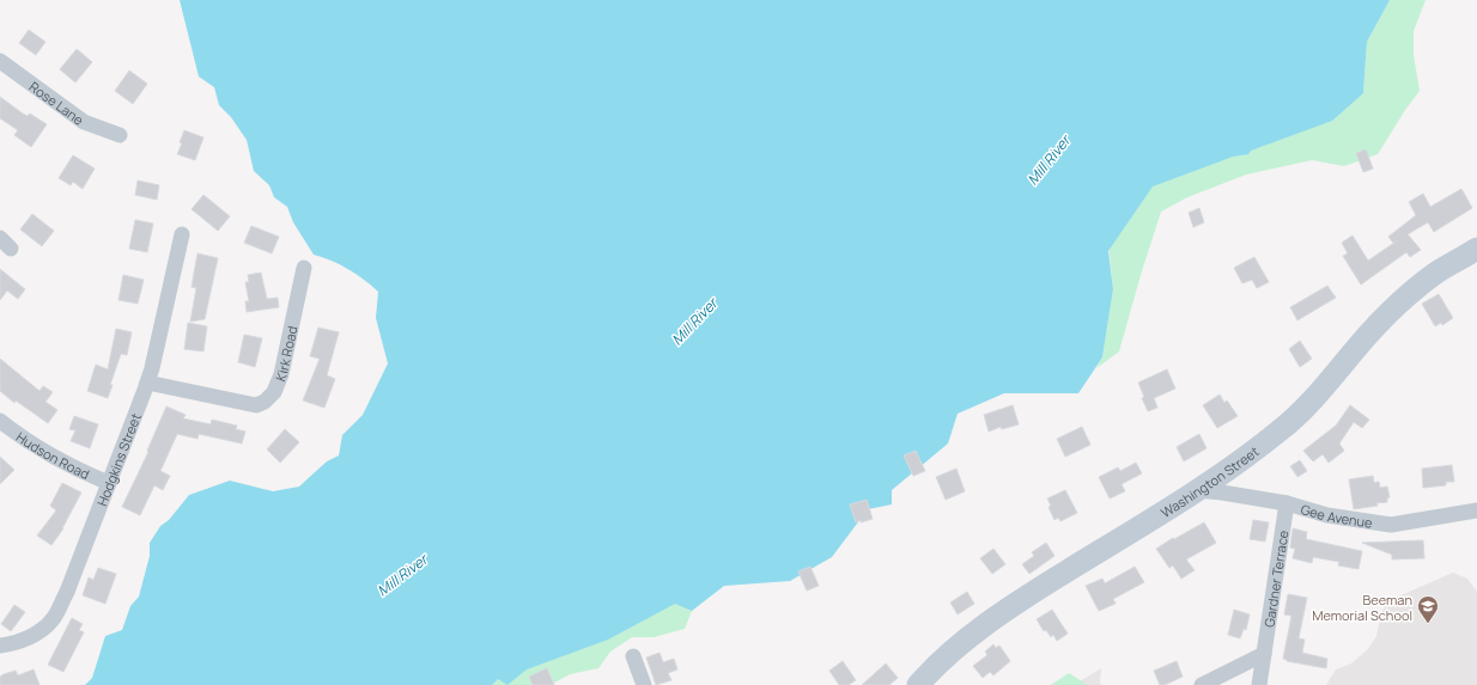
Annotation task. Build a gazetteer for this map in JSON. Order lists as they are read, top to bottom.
{
  "streets": {
    "main road": ["Washington Street"],
    "street": [
      "Rose Lane",
      "Kirk Road",
      "Hudson Road",
      "Hodgkins Street",
      "Gee Avenue",
      "Gardner Terrace"
    ]
  },
  "crossings": [
    ["Kirk Road", "Hodgkins Street"],
    ["Hudson Road", "Hodgkins Street"],
    ["Washington Street", "Gee Avenue"],
    ["Gee Avenue", "Gardner Terrace"]
  ],
  "water": ["Mill River"],
  "places": {
    "school or university": ["Beeman Memorial School"]
  }
}
